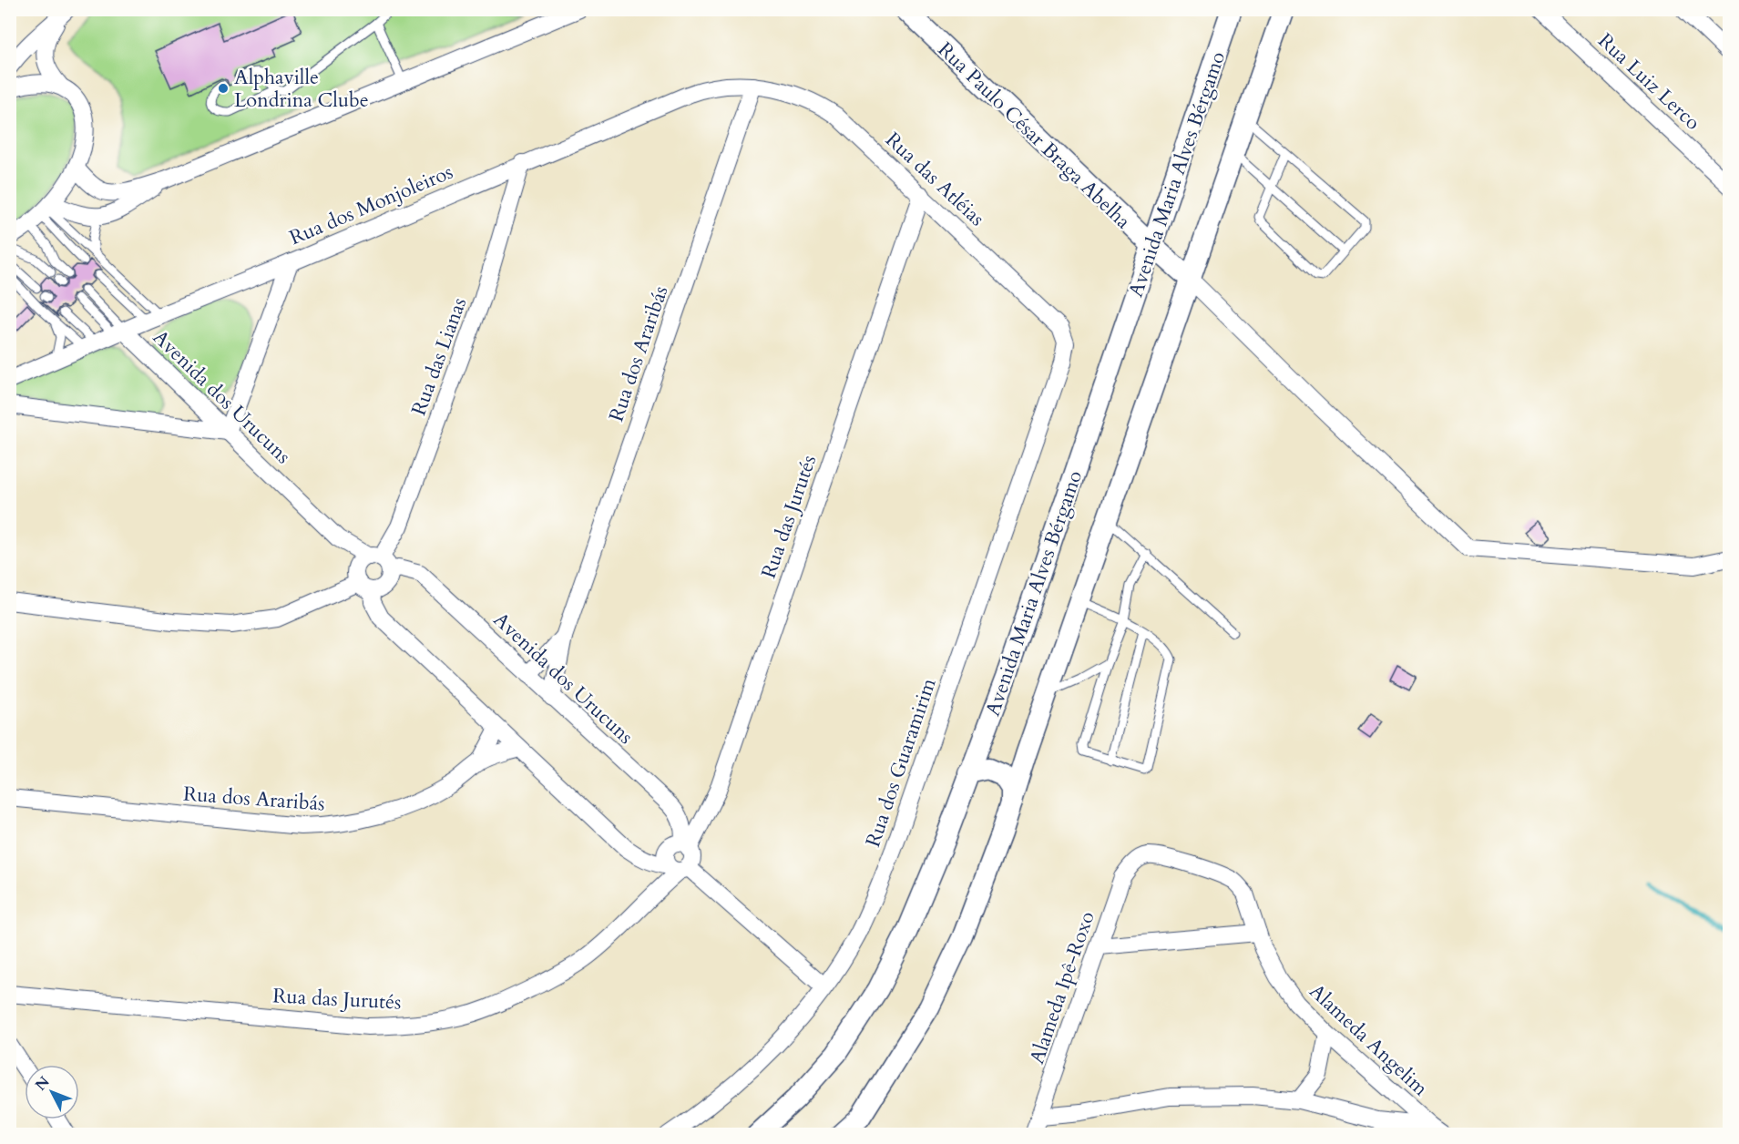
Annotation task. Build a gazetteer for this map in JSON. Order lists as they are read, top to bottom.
{
  "streets": {
    "street": [
      "Rua Luiz Lerco",
      "Rua Paulo César Braga Abelha",
      "Avenida Maria Alves Bérgamo",
      "Rua das Atléias",
      "Rua dos Monjoleiros",
      "Rua dos Araribás",
      "Rua das Lianas",
      "Avenida dos Urucuns",
      "Rua das Jurutés",
      "Rua dos Guaramirim",
      "Alameda Ipê-Roxo",
      "Alameda Angelim"
    ]
  },
  "crossings": [
    ["Rua Paulo César Braga Abelha", "Avenida Maria Alves Bérgamo"],
    ["Rua das Atléias", "Rua dos Monjoleiros"],
    ["Rua das Atléias", "Rua dos Araribás"],
    ["Rua das Atléias", "Rua das Jurutés"],
    ["Rua das Atléias", "Rua dos Guaramirim"],
    ["Rua dos Monjoleiros", "Rua dos Araribás"],
    ["Rua dos Monjoleiros", "Rua das Lianas"],
    ["Rua dos Monjoleiros", "Avenida dos Urucuns"],
    ["Rua dos Araribás", "Avenida dos Urucuns"],
    ["Rua das Lianas", "Avenida dos Urucuns"],
    ["Avenida dos Urucuns", "Rua das Jurutés"],
    ["Avenida dos Urucuns", "Rua dos Guaramirim"],
    ["Alameda Ipê-Roxo", "Alameda Angelim"]
  ],
  "places": ["Alphaville Londrina Clube"],
  "north": "top left"
}
